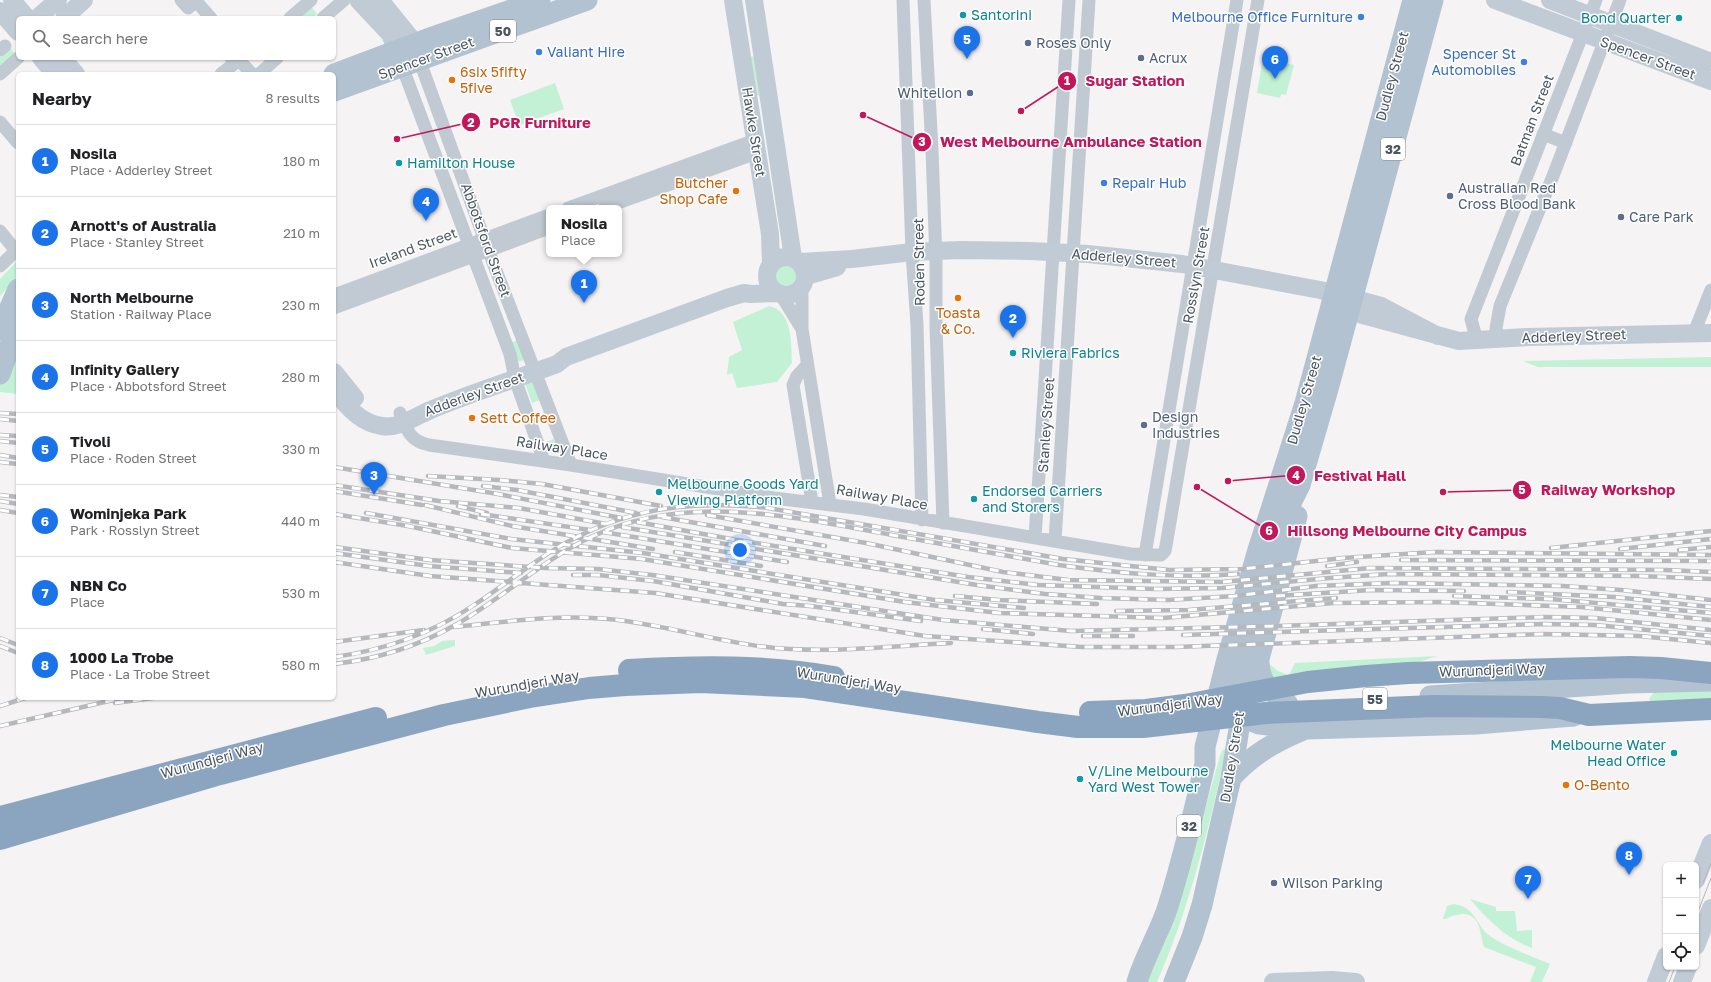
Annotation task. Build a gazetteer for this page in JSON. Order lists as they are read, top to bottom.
{
  "streets": {
    "highway": ["Wurundjeri Way", "55"],
    "main road": [
      "50",
      "Spencer Street",
      "Dudley Street",
      "32"
    ],
    "street": [
      "Batman Street",
      "Hawke Street",
      "Abbotsford Street",
      "Ireland Street",
      "Adderley Street",
      "Roden Street",
      "Rosslyn Street",
      "Stanley Street",
      "Railway Place"
    ]
  },
  "crossings": [
    ["Spencer Street", "Batman Street"],
    ["Spencer Street", "Abbotsford Street"],
    ["Dudley Street", "32"],
    ["Dudley Street", "Adderley Street"],
    ["Dudley Street", "Wurundjeri Way"],
    ["Dudley Street", "55"],
    ["Batman Street", "Adderley Street"],
    ["Hawke Street", "Adderley Street"],
    ["Hawke Street", "Railway Place"],
    ["Abbotsford Street", "Ireland Street"],
    ["Abbotsford Street", "Adderley Street"],
    ["Abbotsford Street", "Railway Place"],
    ["Adderley Street", "Roden Street"],
    ["Adderley Street", "Rosslyn Street"],
    ["Adderley Street", "Stanley Street"],
    ["Adderley Street", "Railway Place"],
    ["Roden Street", "Railway Place"],
    ["Rosslyn Street", "Railway Place"],
    ["Stanley Street", "Railway Place"],
    ["Wurundjeri Way", "55"]
  ],
  "places": [
    "Santorini",
    "Melbourne Office Furniture",
    "Bond Quarter",
    "Roses Only",
    "Valiant Hire",
    "Acrux",
    "Spencer St Automobiles",
    "6six 5fifty 5five",
    "Whitelion",
    "Sugar Station",
    "West Melbourne Ambulance Station",
    "PGR Furniture",
    "Hamilton House",
    "Repair Hub",
    "Butcher Shop Cafe",
    "Australian Red Cross Blood Bank",
    "Care Park",
    "Toasta & Co.",
    "Riviera Fabrics",
    "Sett Coffee",
    "Design Industries",
    "Festival Hall",
    "Hillsong Melbourne City Campus",
    "Melbourne Goods Yard Viewing Platform",
    "Railway Workshop",
    "Endorsed Carriers and Storers",
    "Melbourne Water Head Office",
    "V/Line Melbourne Yard West Tower",
    "O-Bento",
    "Wilson Parking"
  ],
  "page": {
    "search": "Search here",
    "pins": [
      "5",
      "6",
      "4",
      "1",
      "2",
      "3",
      "8",
      "7"
    ],
    "heading": ["Nearby", "8 results"],
    "list": [
      {
        "mark": "1",
        "name": "Nosila",
        "note": "Place · Adderley Street",
        "value": "180 m"
      },
      {
        "mark": "2",
        "name": "Arnott's of Australia",
        "note": "Place · Stanley Street",
        "value": "210 m"
      },
      {
        "mark": "3",
        "name": "North Melbourne",
        "note": "Station · Railway Place",
        "value": "230 m"
      },
      {
        "mark": "4",
        "name": "Infinity Gallery",
        "note": "Place · Abbotsford Street",
        "value": "280 m"
      },
      {
        "mark": "5",
        "name": "Tivoli",
        "note": "Place · Roden Street",
        "value": "330 m"
      },
      {
        "mark": "6",
        "name": "Wominjeka Park",
        "note": "Park · Rosslyn Street",
        "value": "440 m"
      },
      {
        "mark": "7",
        "name": "NBN Co",
        "note": "Place",
        "value": "530 m"
      },
      {
        "mark": "8",
        "name": "1000 La Trobe",
        "note": "Place · La Trobe Street",
        "value": "580 m"
      }
    ],
    "popup": ["Nosila", "Place"],
    "map_buttons": ["+", "−"]
  }
}
